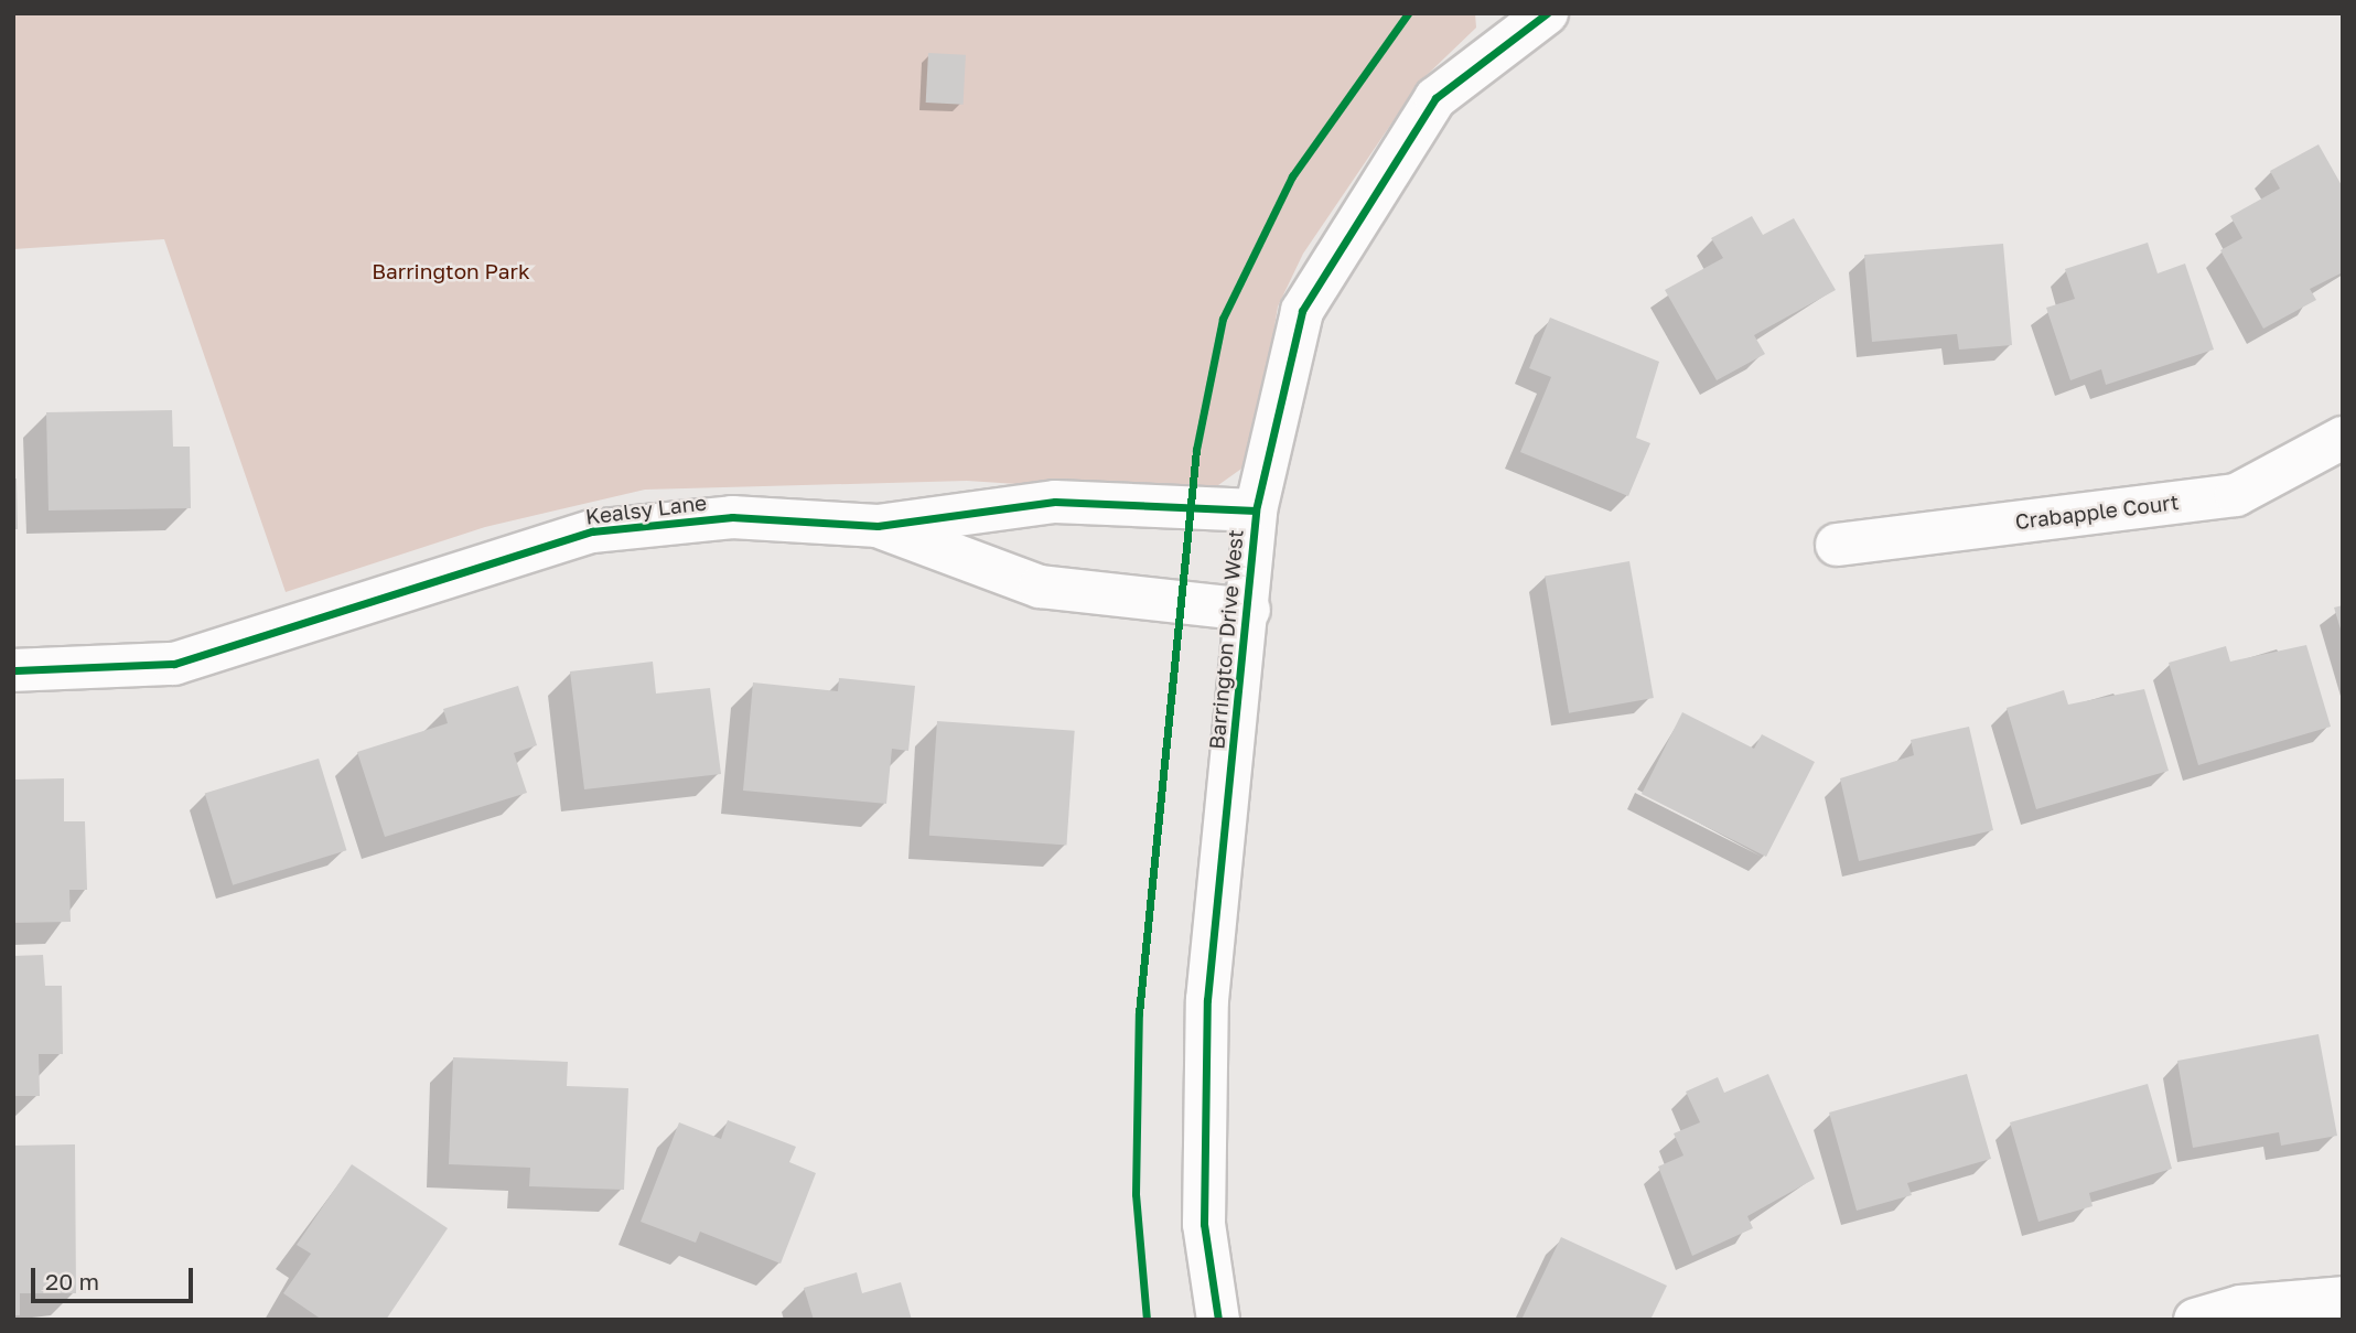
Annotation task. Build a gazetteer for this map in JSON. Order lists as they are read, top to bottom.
{
  "streets": {
    "street": ["Kealsy Lane", "Crabapple Court", "Barrington Drive West"]
  },
  "crossings": [
    ["Kealsy Lane", "Barrington Drive West"]
  ],
  "parks": ["Barrington Park"],
  "scale_bar": "20 m"
}
